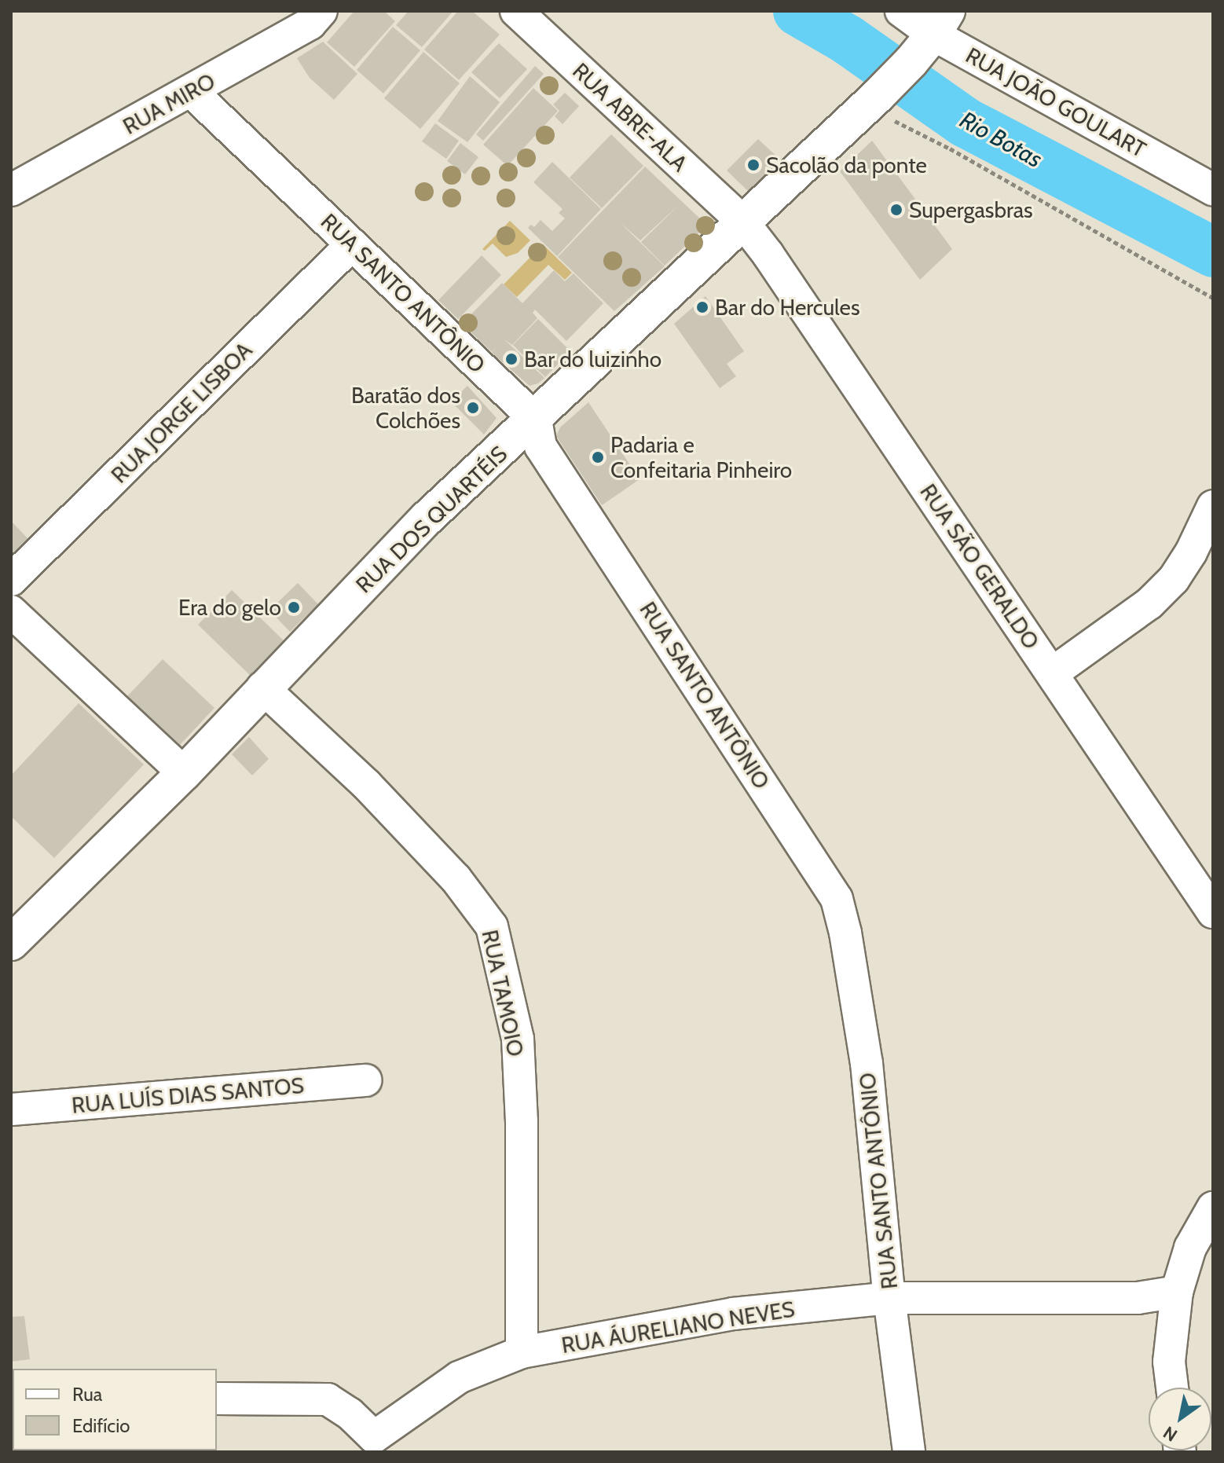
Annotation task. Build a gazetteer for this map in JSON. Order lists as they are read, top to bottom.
{
  "streets": {
    "street": [
      "RUA JOÃO GOULART",
      "RUA MIRO",
      "RUA ABRE-ALA",
      "RUA SANTO ANTÔNIO",
      "RUA JORGE LISBOA",
      "RUA DOS QUARTÉIS",
      "RUA SÃO GERALDO",
      "RUA TAMOIO",
      "RUA LUÍS DIAS SANTOS",
      "RUA ÁURELIANO NEVES"
    ]
  },
  "crossings": [
    ["RUA JOÃO GOULART", "RUA DOS QUARTÉIS"],
    ["RUA MIRO", "RUA SANTO ANTÔNIO"],
    ["RUA ABRE-ALA", "RUA DOS QUARTÉIS"],
    ["RUA ABRE-ALA", "RUA SÃO GERALDO"],
    ["RUA SANTO ANTÔNIO", "RUA JORGE LISBOA"],
    ["RUA SANTO ANTÔNIO", "RUA DOS QUARTÉIS"],
    ["RUA SANTO ANTÔNIO", "RUA ÁURELIANO NEVES"],
    ["RUA DOS QUARTÉIS", "RUA SÃO GERALDO"],
    ["RUA DOS QUARTÉIS", "RUA TAMOIO"],
    ["RUA TAMOIO", "RUA ÁURELIANO NEVES"]
  ],
  "water": ["Rio Botas"],
  "places": [
    "Sacolão da ponte",
    "Supergasbras",
    "Bar do Hercules",
    "Bar do luizinho",
    "Baratão dos Colchões",
    "Padaria e Confeitaria Pinheiro",
    "Era do gelo"
  ],
  "legend": ["Rua", "Edifício"],
  "north": "bottom left"
}
